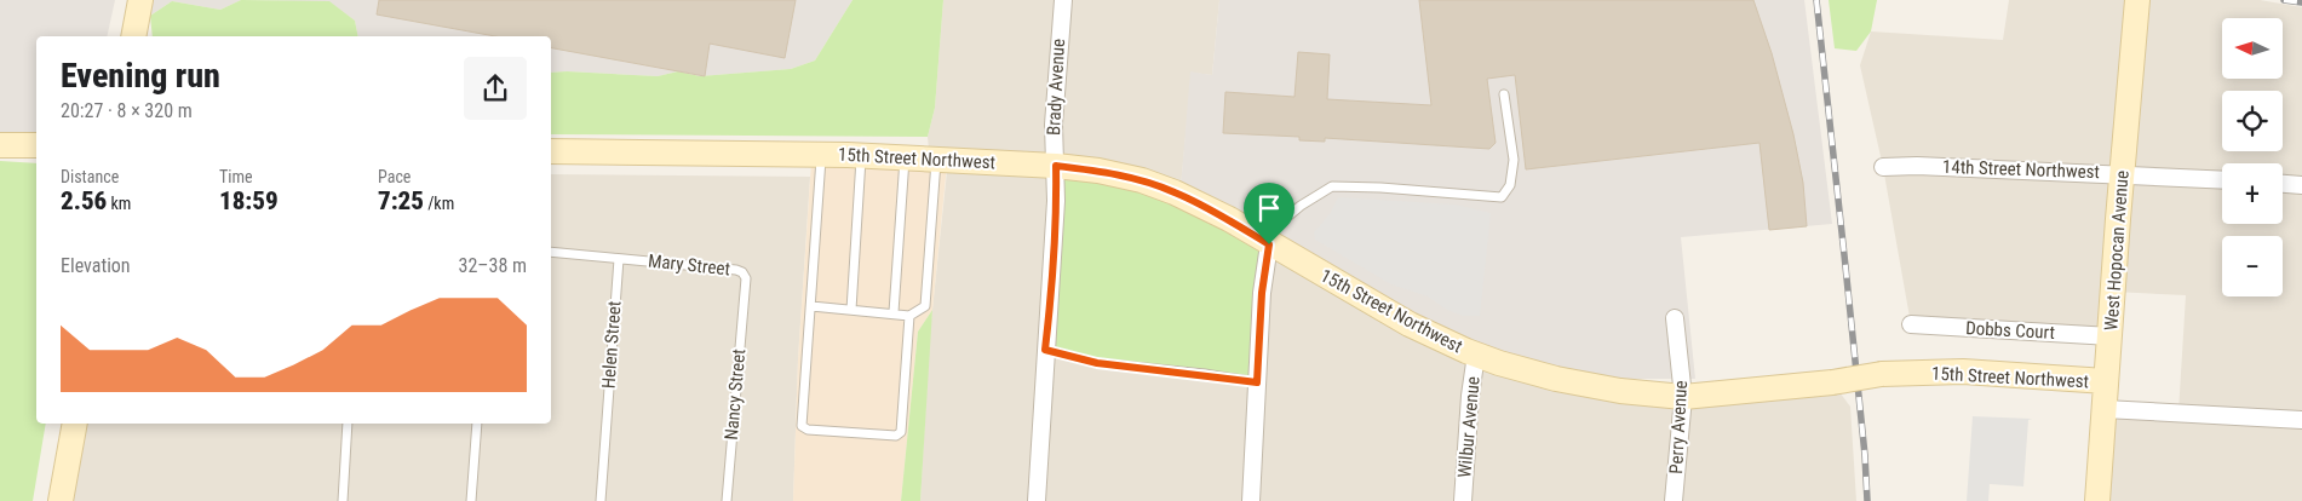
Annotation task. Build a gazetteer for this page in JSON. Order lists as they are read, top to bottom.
{
  "streets": {
    "street": [
      "Brady Avenue",
      "15th Street Northwest",
      "14th Street Northwest",
      "West Hopocan Avenue",
      "Dobbs Court",
      "Wilbur Avenue",
      "Perry Avenue"
    ],
    "lane": ["Mary Street", "Helen Street", "Nancy Street"]
  },
  "crossings": [
    ["Brady Avenue", "15th Street Northwest"],
    ["15th Street Northwest", "West Hopocan Avenue"],
    ["15th Street Northwest", "Wilbur Avenue"],
    ["15th Street Northwest", "Perry Avenue"],
    ["14th Street Northwest", "West Hopocan Avenue"],
    ["West Hopocan Avenue", "Dobbs Court"],
    ["Mary Street", "Helen Street"],
    ["Mary Street", "Nancy Street"]
  ],
  "north": "left",
  "page": {
    "map_buttons": ["+", "−"],
    "heading": ["Evening run", "20:27 · 8 × 320 m"],
    "stats": [
      ["Distance", "2.56 km"],
      ["Time", "18:59"],
      ["Pace", "7:25 /km"]
    ],
    "chart": ["Elevation", "32–38 m"]
  }
}
